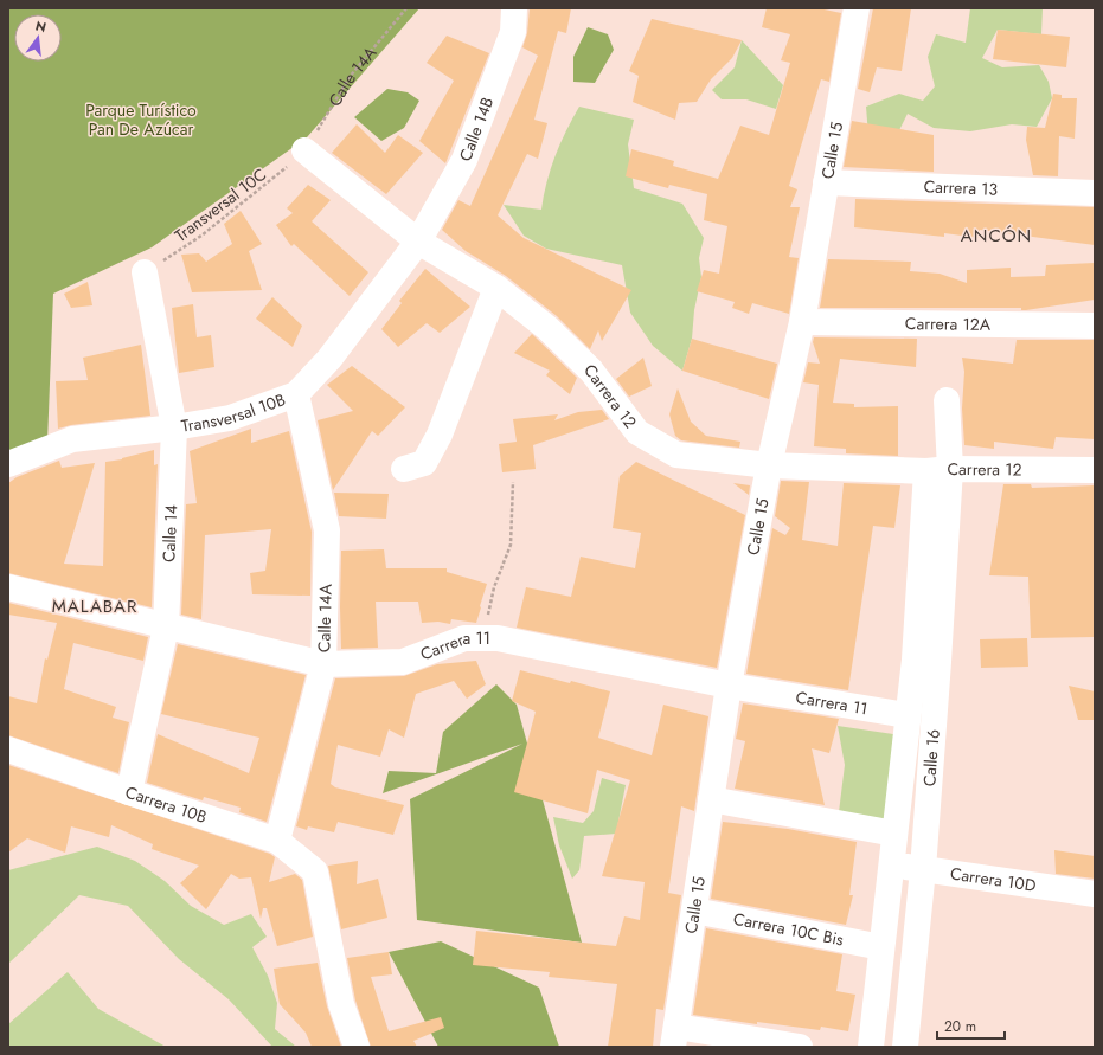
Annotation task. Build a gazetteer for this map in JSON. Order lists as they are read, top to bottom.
{
  "streets": {
    "street": [
      "Calle 14A",
      "Calle 14B",
      "Calle 15",
      "Carrera 13",
      "Carrera 12A",
      "Carrera 12",
      "Transversal 10B",
      "Calle 14",
      "Carrera 11",
      "Calle 16",
      "Carrera 10B",
      "Carrera 10D",
      "Carrera 10C Bis"
    ],
    "path": ["Transversal 10C"]
  },
  "crossings": [
    ["Calle 14A", "Transversal 10C"],
    ["Calle 14A", "Carrera 12"],
    ["Calle 14A", "Transversal 10B"],
    ["Calle 14A", "Carrera 11"],
    ["Calle 14A", "Carrera 10B"],
    ["Calle 14B", "Carrera 12"],
    ["Calle 14B", "Transversal 10B"],
    ["Calle 15", "Carrera 13"],
    ["Calle 15", "Carrera 12A"],
    ["Calle 15", "Carrera 12"],
    ["Calle 15", "Carrera 11"],
    ["Calle 15", "Carrera 10C Bis"],
    ["Transversal 10C", "Carrera 12"],
    ["Transversal 10C", "Calle 14"],
    ["Carrera 12", "Transversal 10B"],
    ["Carrera 12", "Calle 16"],
    ["Transversal 10B", "Calle 14"],
    ["Calle 14", "Carrera 11"],
    ["Calle 14", "Carrera 10B"],
    ["Carrera 11", "Calle 16"],
    ["Calle 16", "Carrera 10D"],
    ["Calle 16", "Carrera 10C Bis"]
  ],
  "districts": ["ANCÓN", "MALABAR"],
  "parks": ["Parque Turístico Pan De Azúcar"],
  "scale_bar": "20 m",
  "north": "top"
}
